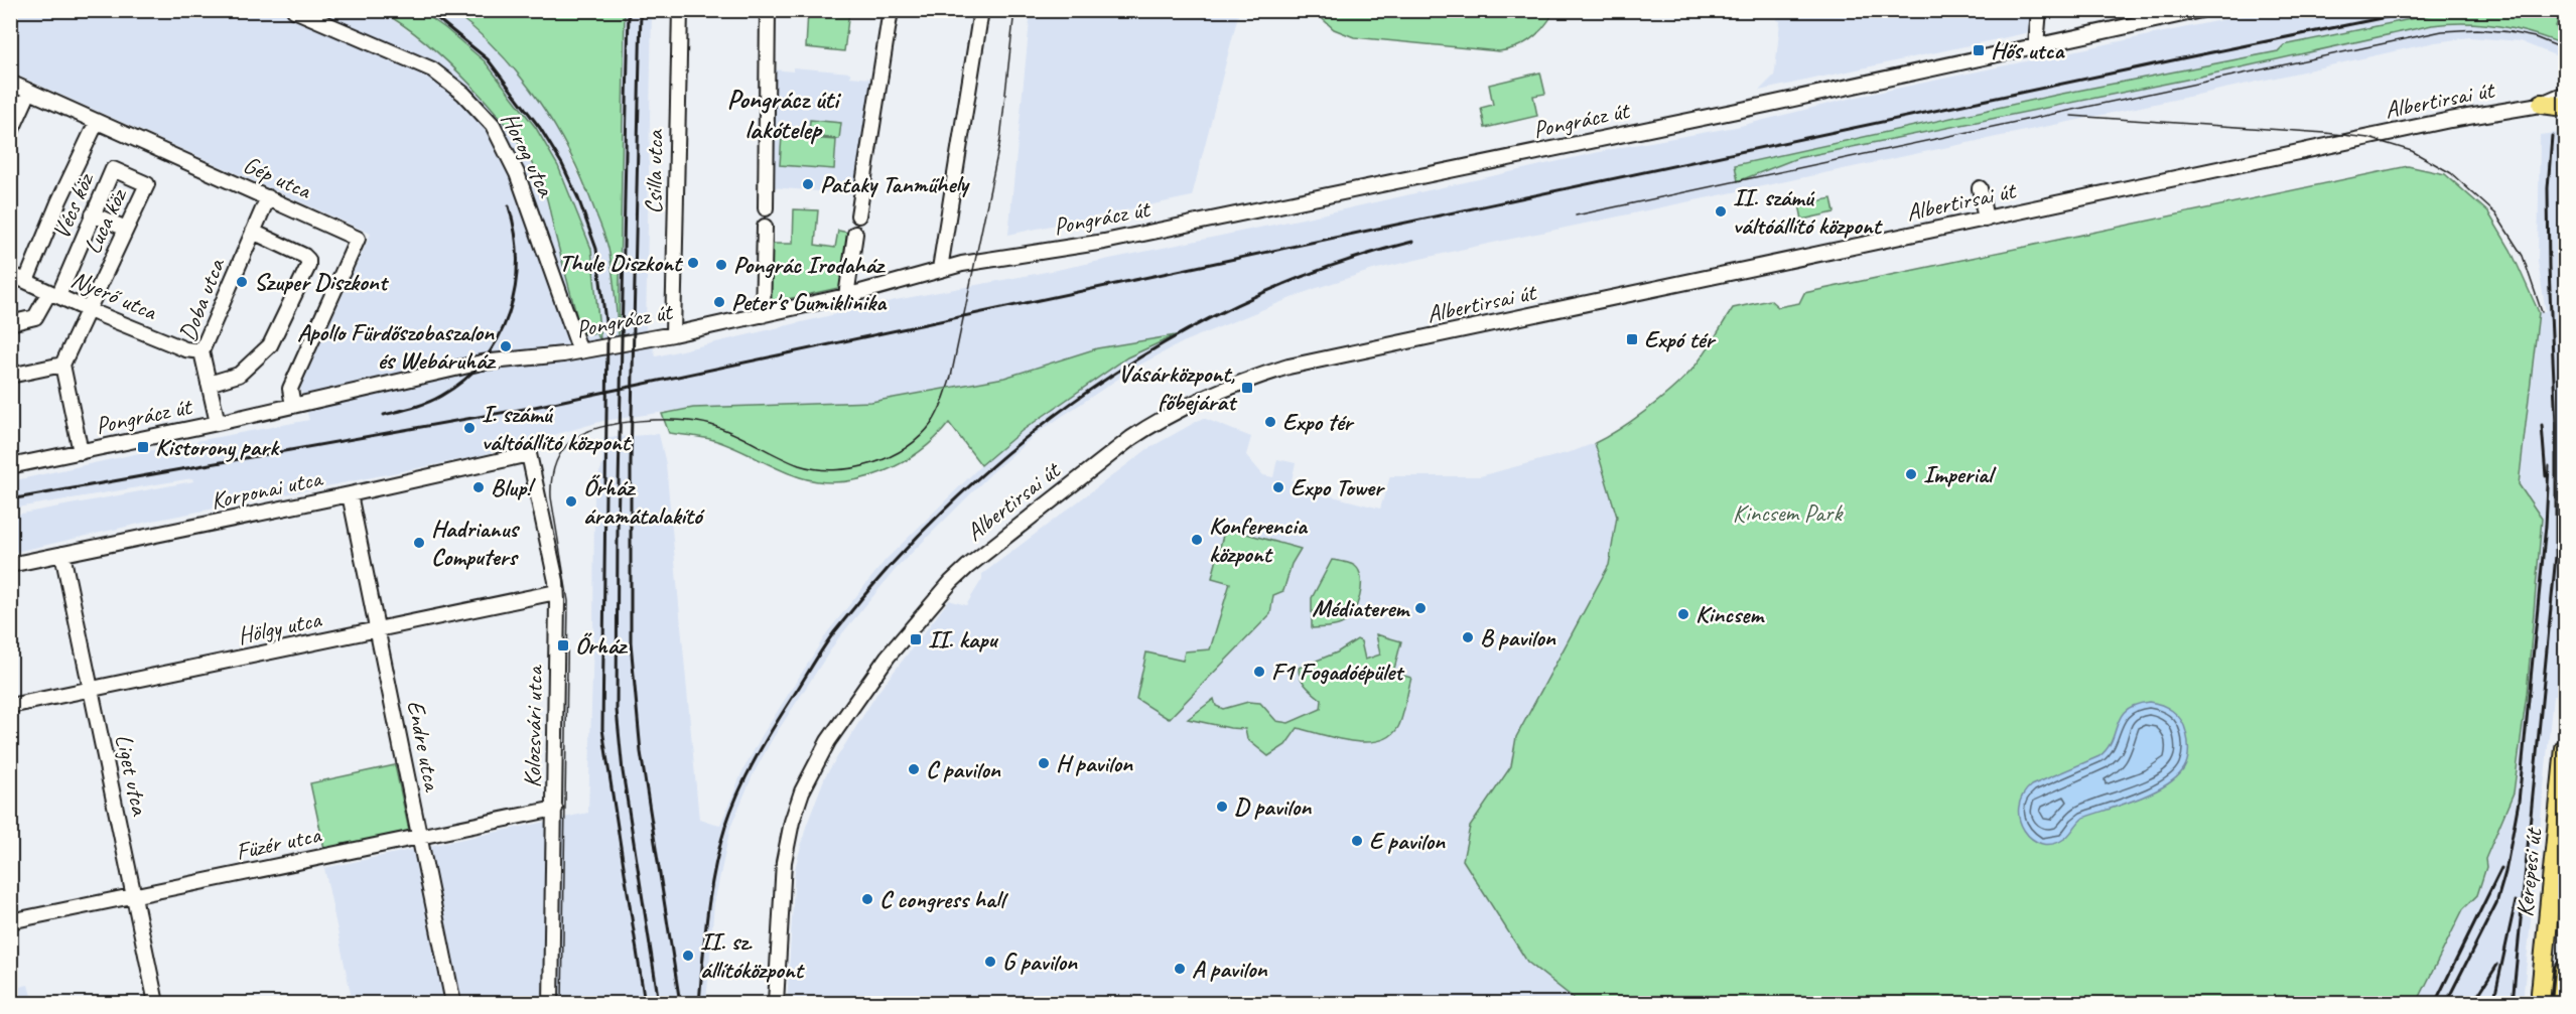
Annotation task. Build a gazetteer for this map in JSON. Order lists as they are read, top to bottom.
{
  "streets": {
    "main road": ["Kerepesi út"],
    "street": [
      "Albertirsai út",
      "Pongrácz út",
      "Horog utca",
      "Csilla utca",
      "Gép utca",
      "Vécs köz",
      "Luca köz",
      "Nyerő utca",
      "Doba utca",
      "Korponai utca",
      "Hölgy utca",
      "Kolozsvári utca",
      "Endre utca",
      "Liget utca",
      "Füzér utca"
    ]
  },
  "crossings": [
    ["Pongrácz út", "Horog utca"],
    ["Pongrácz út", "Csilla utca"],
    ["Pongrácz út", "Gép utca"],
    ["Pongrácz út", "Doba utca"],
    ["Gép utca", "Doba utca"],
    ["Vécs köz", "Luca köz"],
    ["Vécs köz", "Nyerő utca"],
    ["Luca köz", "Nyerő utca"],
    ["Nyerő utca", "Doba utca"],
    ["Korponai utca", "Kolozsvári utca"],
    ["Korponai utca", "Endre utca"],
    ["Korponai utca", "Liget utca"],
    ["Hölgy utca", "Kolozsvári utca"],
    ["Hölgy utca", "Endre utca"],
    ["Hölgy utca", "Liget utca"],
    ["Kolozsvári utca", "Füzér utca"],
    ["Endre utca", "Füzér utca"],
    ["Liget utca", "Füzér utca"]
  ],
  "districts": ["Pongrácz úti lakótelep"],
  "parks": ["Kincsem Park"],
  "places": {
    "transit": [
      "Hős utca",
      "Expó tér",
      "Vásárközpont, főbejárat",
      "Kistorony park",
      "II. kapu",
      "Őrház"
    ],
    "other": [
      "Pataky Tanműhely",
      "II. számú váltóállító központ",
      "Thule Diszkont",
      "Pongrác Irodaház",
      "Szuper Diszkont",
      "Peter's Gumiklinika",
      "Apollo Fürdőszobaszalon és Webáruház",
      "Expo tér",
      "I. számú váltóállító központ",
      "Imperial",
      "Blup!",
      "Expo Tower",
      "Őrház áramátalakító",
      "Konferencia központ",
      "Hadrianus Computers",
      "Médiaterem",
      "Kincsem",
      "B pavilon",
      "F1 Fogadóépület",
      "H pavilon",
      "C pavilon",
      "D pavilon",
      "E pavilon",
      "C congress hall",
      "II. sz. állítóközpont",
      "G pavilon",
      "A pavilon"
    ]
  }
}
